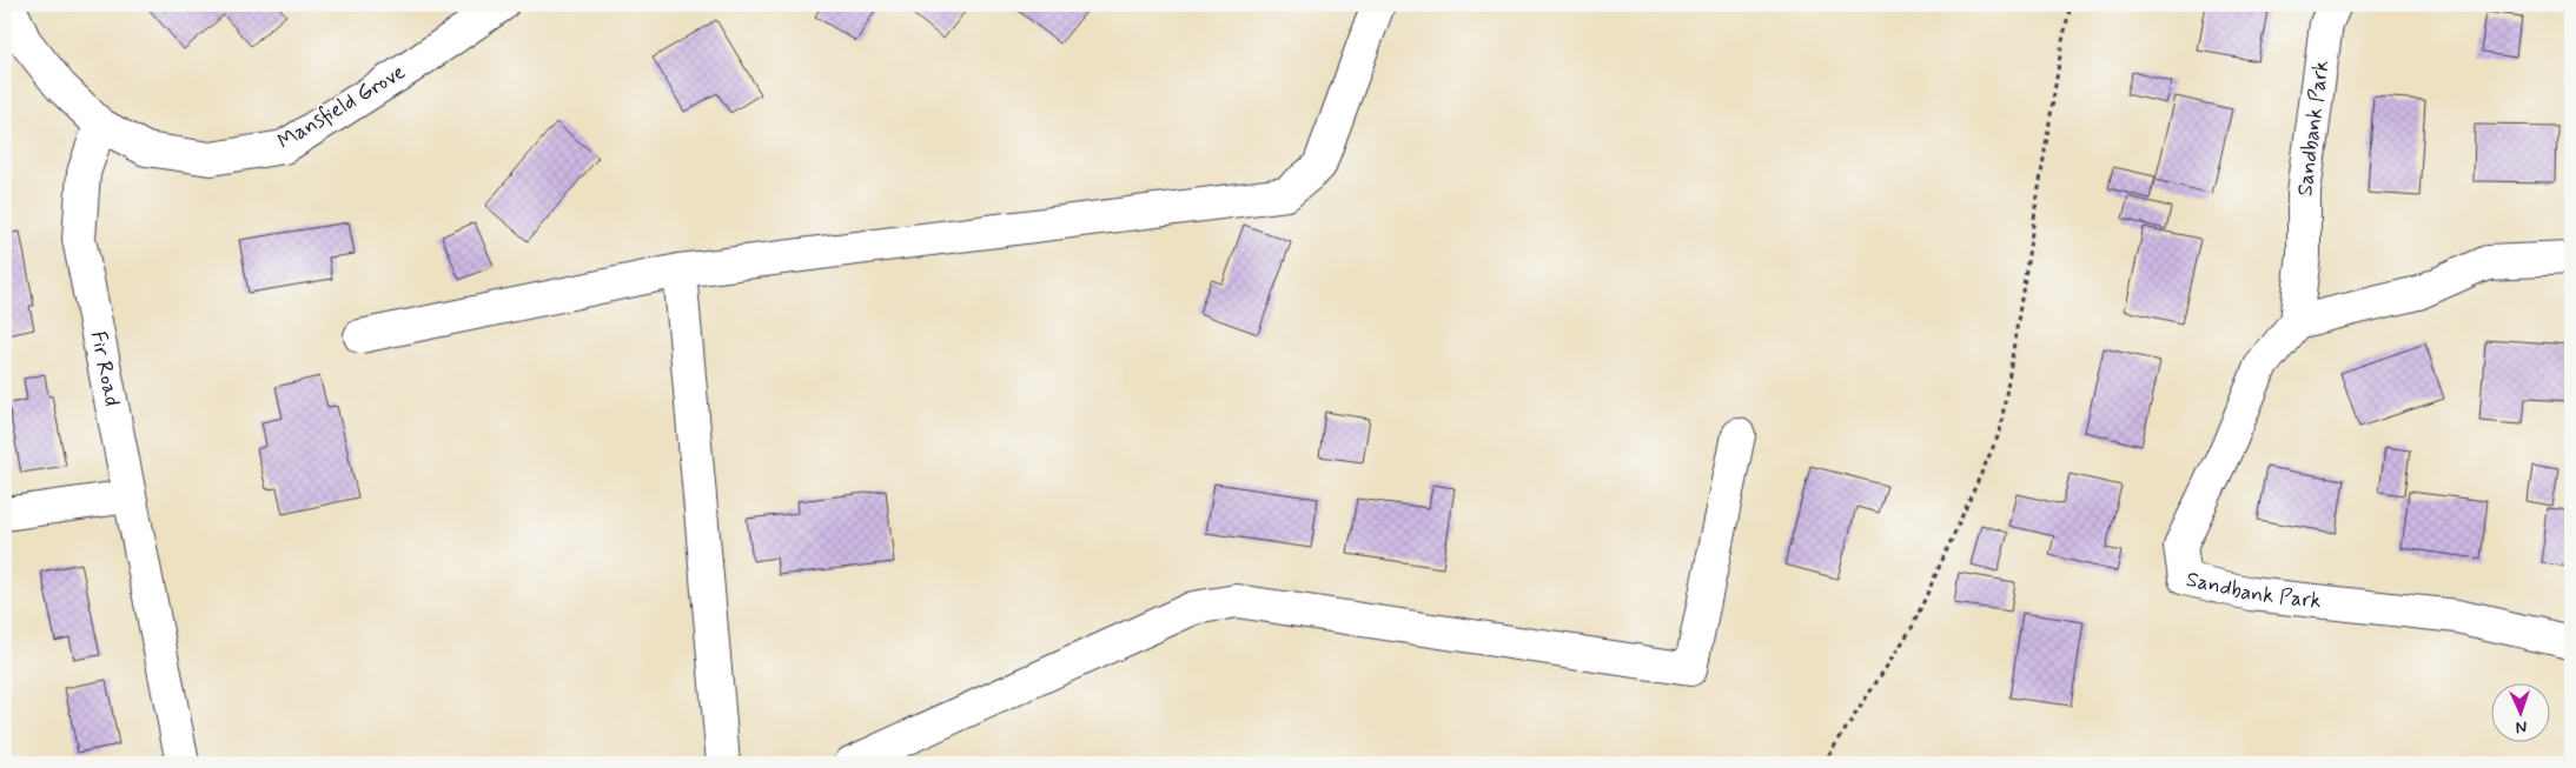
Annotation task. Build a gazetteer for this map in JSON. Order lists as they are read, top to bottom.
{
  "streets": {
    "street": ["Mansfield Grove", "Sandbank Park", "Fir Road"]
  },
  "crossings": [
    ["Mansfield Grove", "Fir Road"]
  ],
  "north": "bottom"
}
